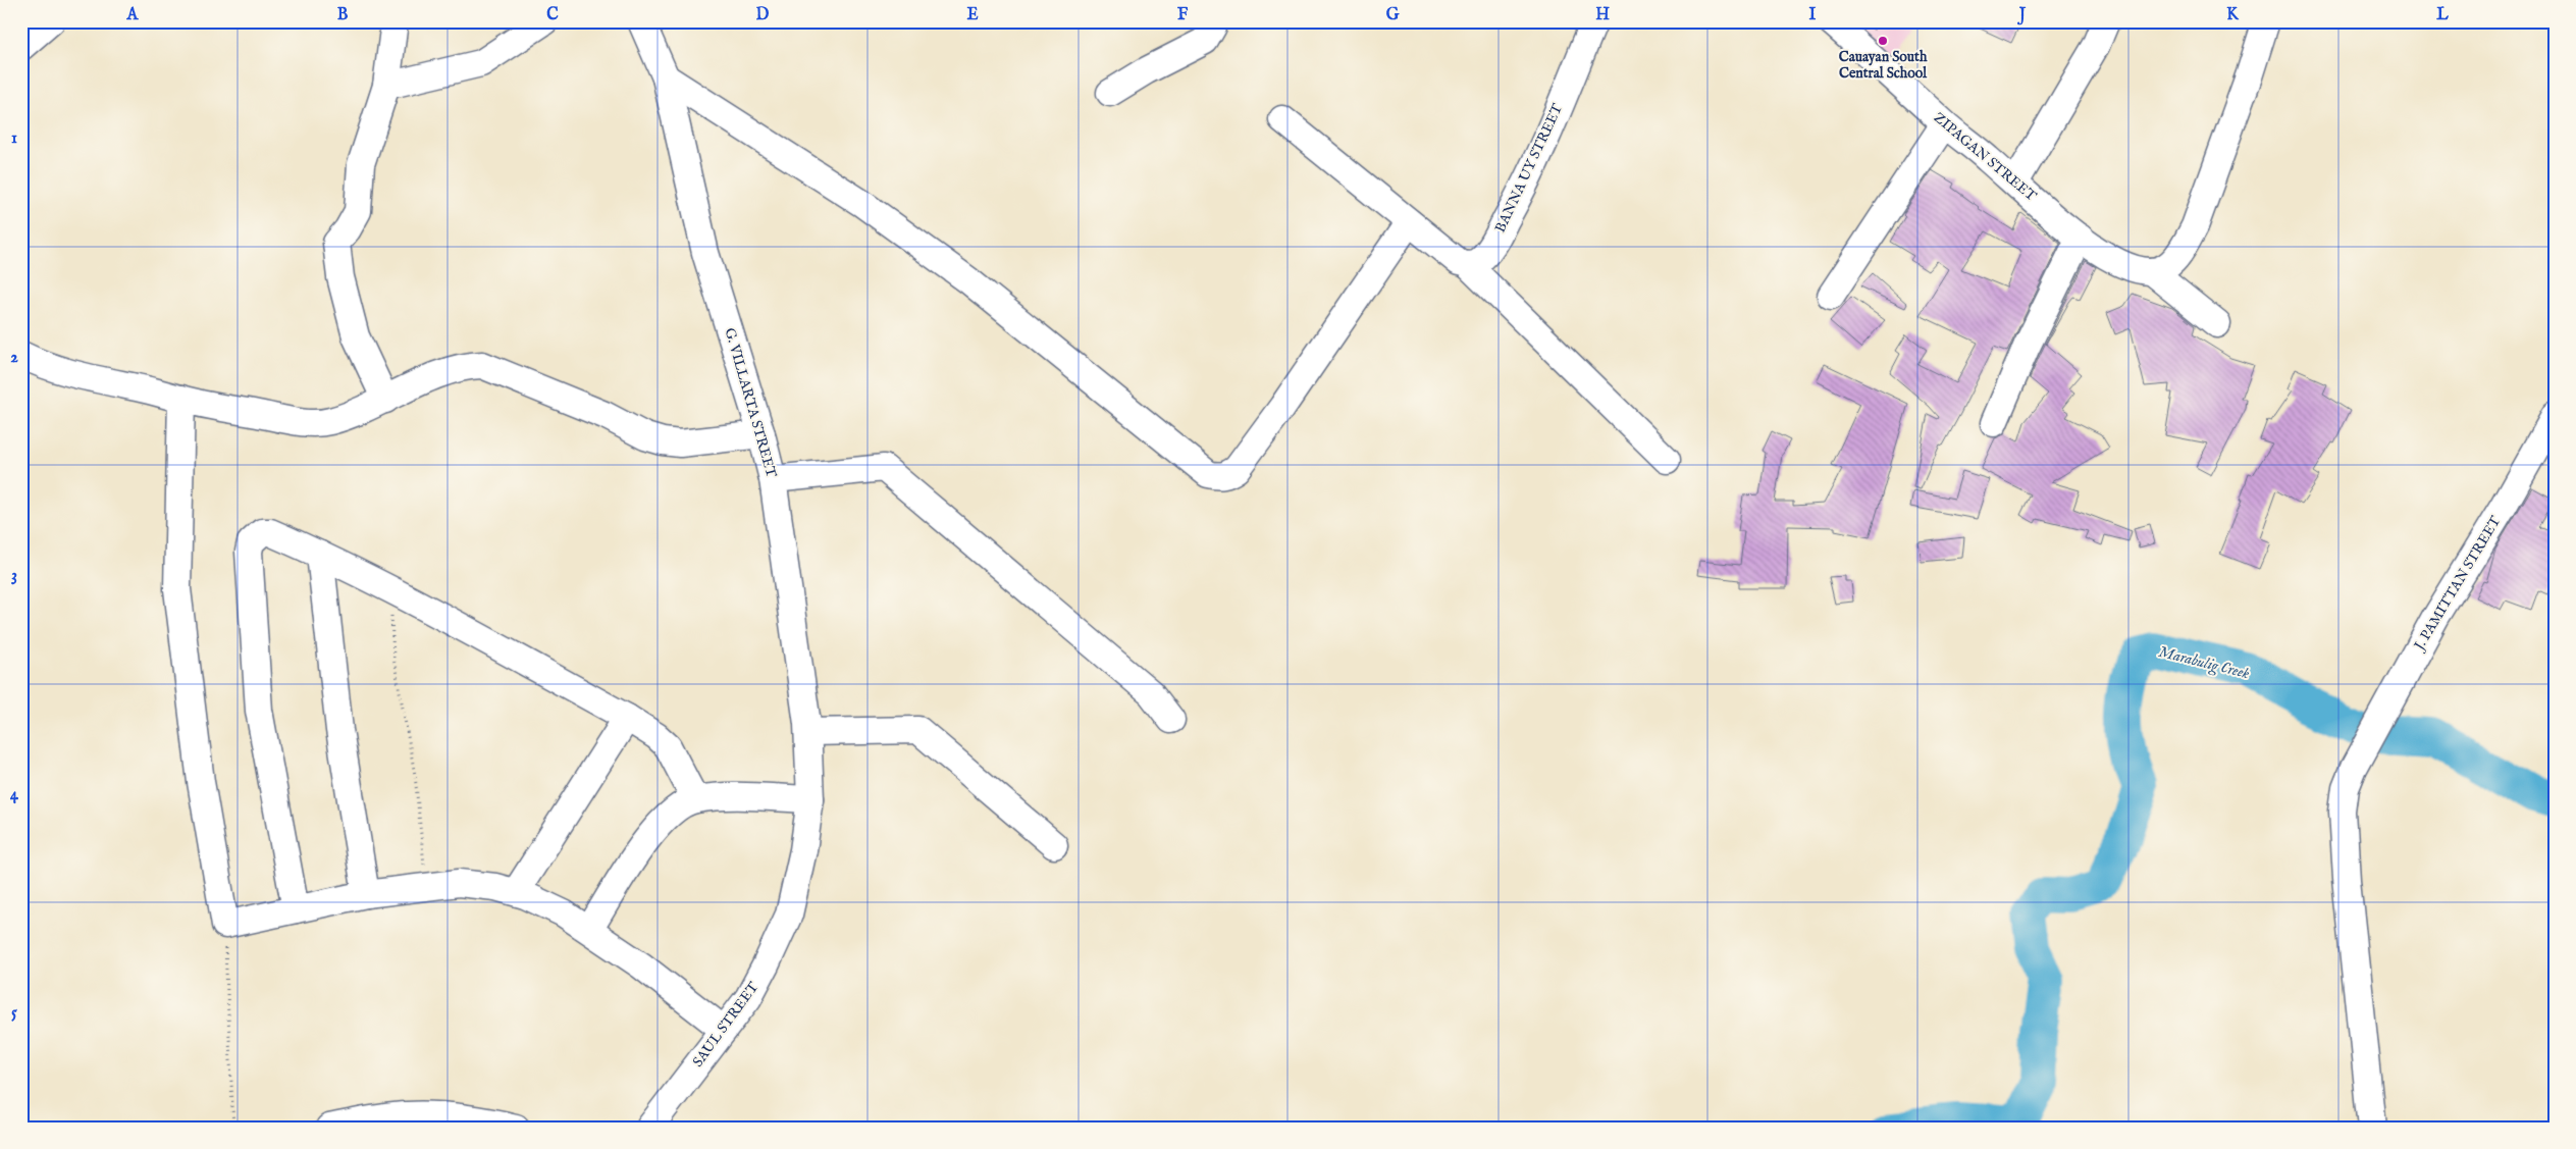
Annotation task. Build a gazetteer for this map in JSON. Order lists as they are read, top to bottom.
{
  "streets": {
    "street": [
      "ZIPAGAN STREET",
      "BANNA UY STREET",
      "G. VILLARTA STREET",
      "J. PAMITTAN STREET",
      "SAUL STREET"
    ]
  },
  "crossings": [
    ["G. VILLARTA STREET", "SAUL STREET"]
  ],
  "water": ["Marabulig Creek"],
  "places": ["Cauayan South Central School"],
  "grid": {
    "columns": [
      "A",
      "B",
      "C",
      "D",
      "E",
      "F",
      "G",
      "H",
      "I",
      "J",
      "K",
      "L"
    ],
    "rows": [
      "1",
      "2",
      "3",
      "4",
      "5"
    ]
  }
}
